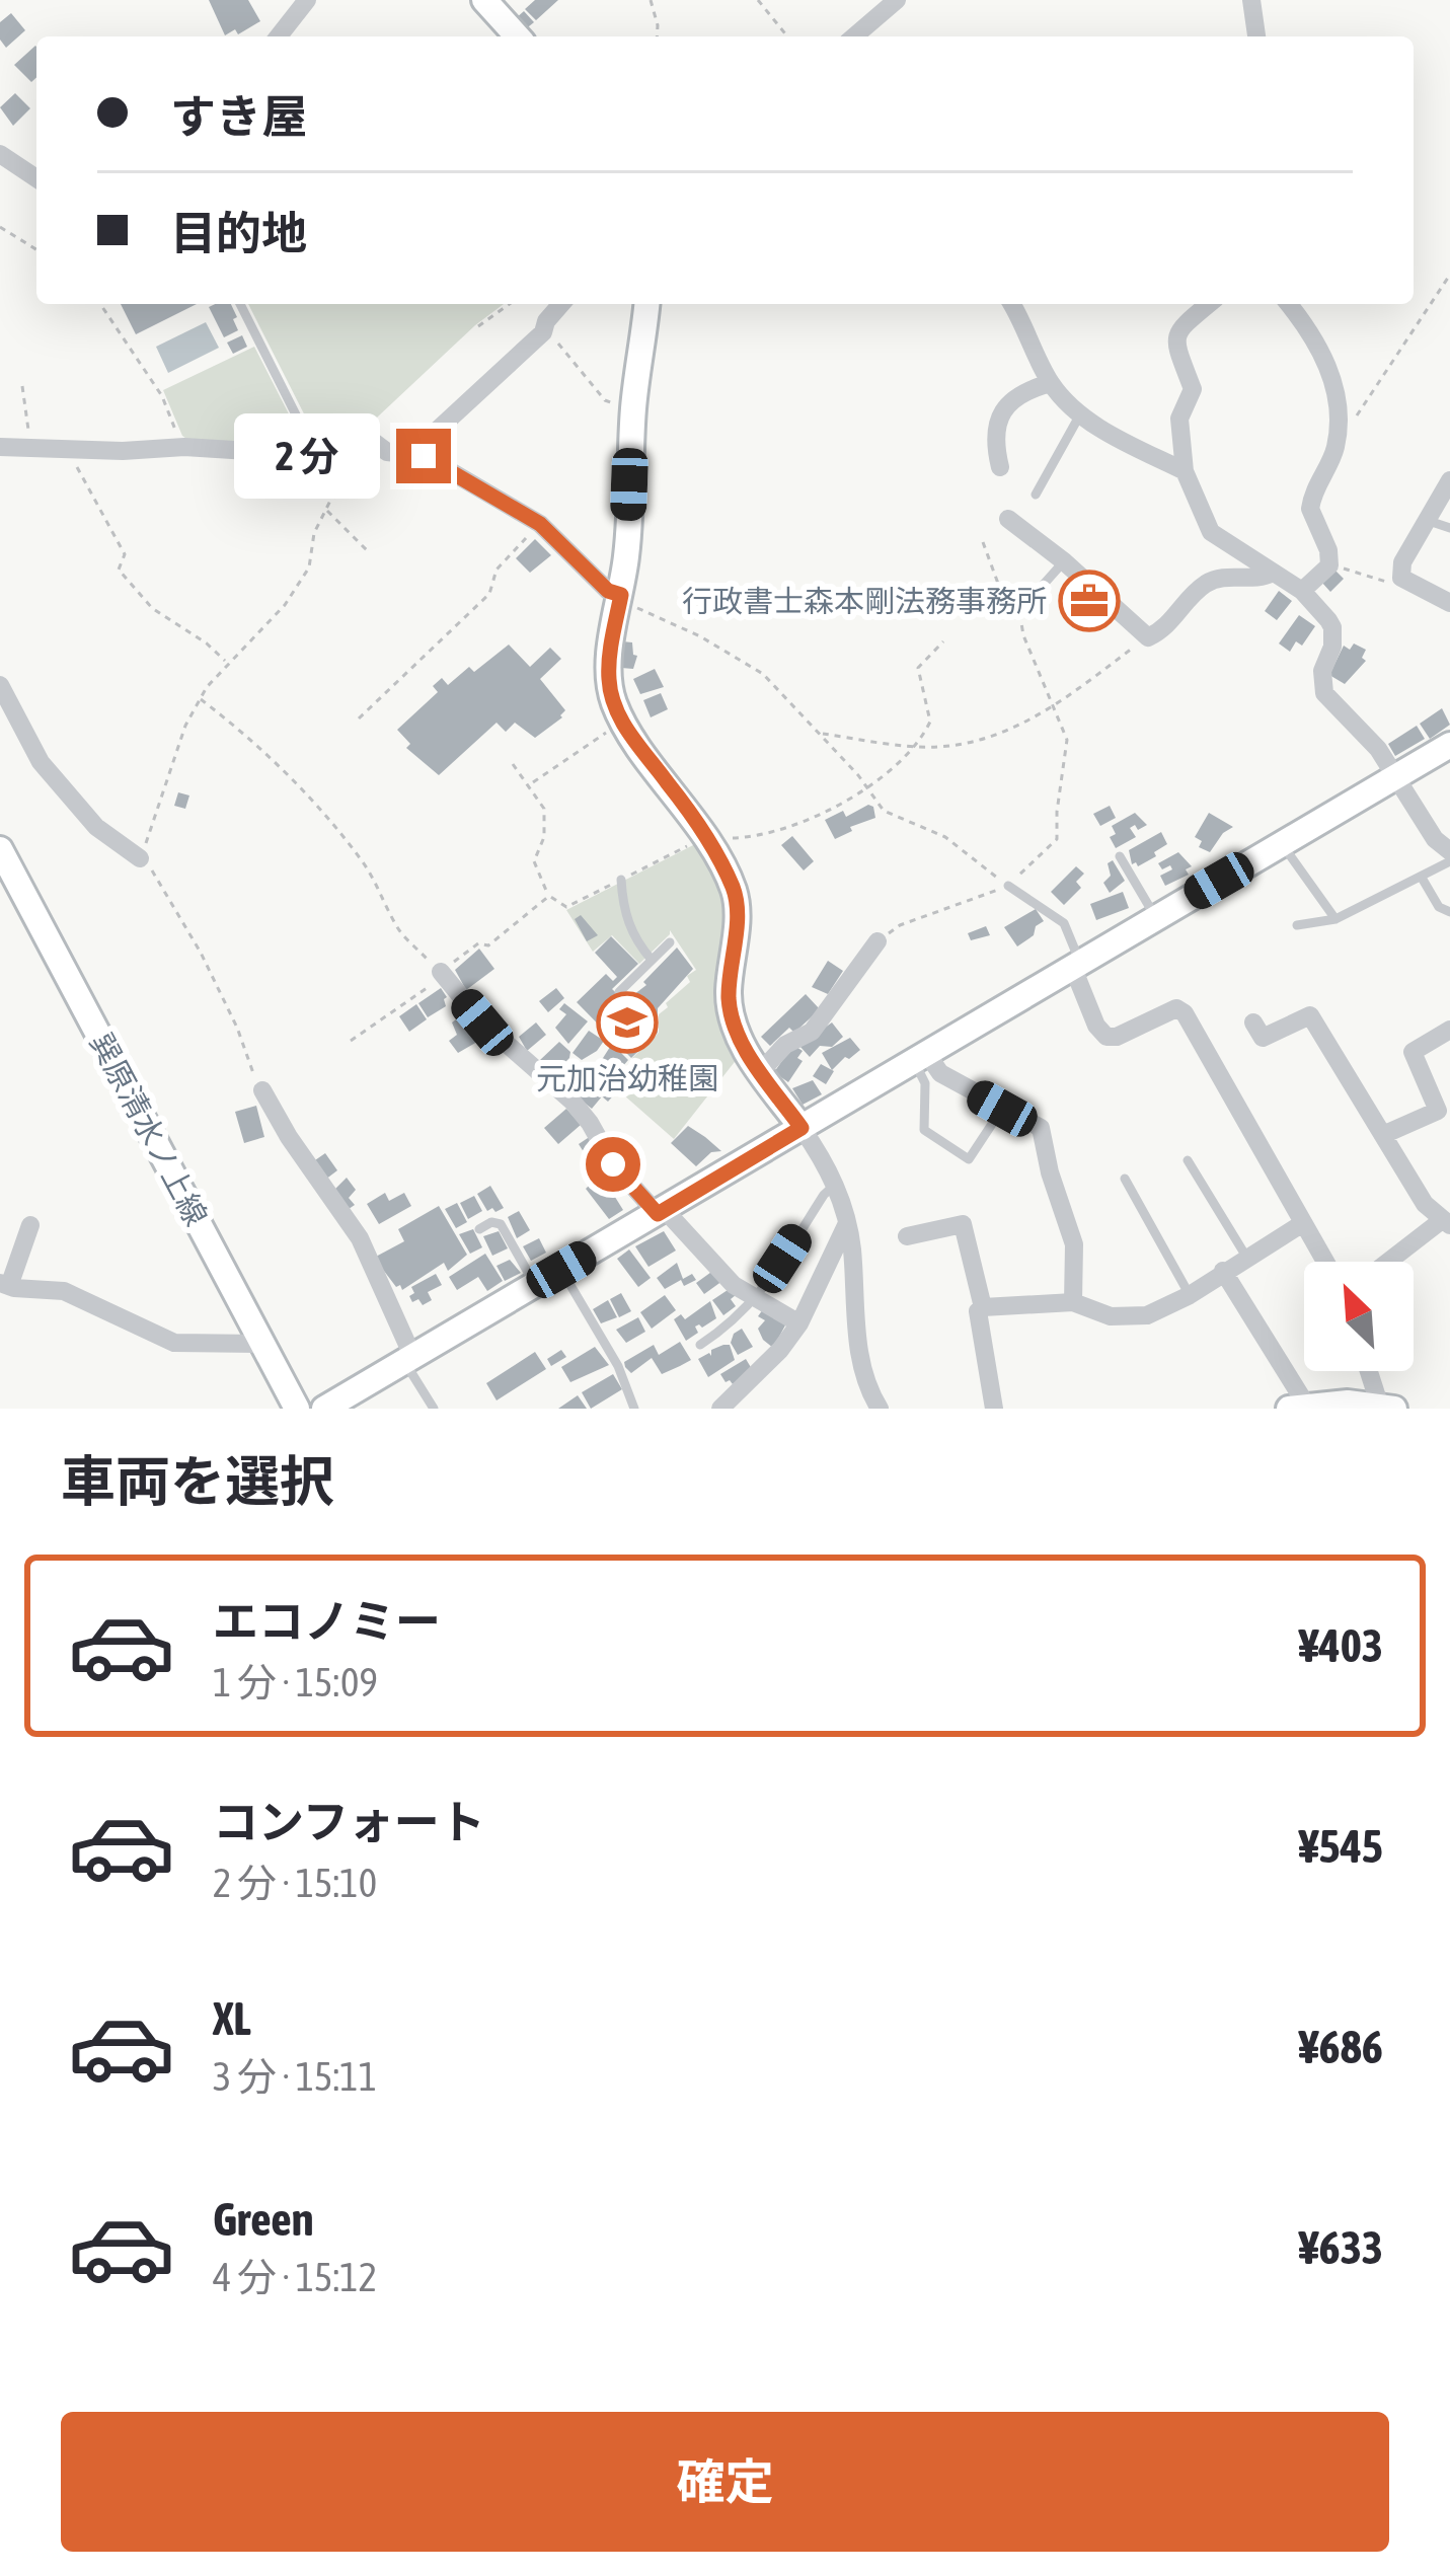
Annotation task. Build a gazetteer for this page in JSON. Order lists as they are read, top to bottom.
{
  "streets": {
    "street": ["巽原清水ノ上線"]
  },
  "places": {
    "office": ["行政書士森本剛法務事務所"],
    "school or university": ["元加治幼稚園"]
  },
  "north": "top left",
  "page": {
    "banner": ["すき屋", "目的地"],
    "bubble": "2 分",
    "heading": "車両を選択",
    "list": [
      {
        "name": "エコノミー",
        "note": "1 分 · 15:09",
        "value": "¥403"
      },
      {
        "name": "コンフォート",
        "note": "2 分 · 15:10",
        "value": "¥545"
      },
      {
        "name": "XL",
        "note": "3 分 · 15:11",
        "value": "¥686"
      },
      {
        "name": "Green",
        "note": "4 分 · 15:12",
        "value": "¥633"
      }
    ],
    "buttons": "確定"
  }
}
